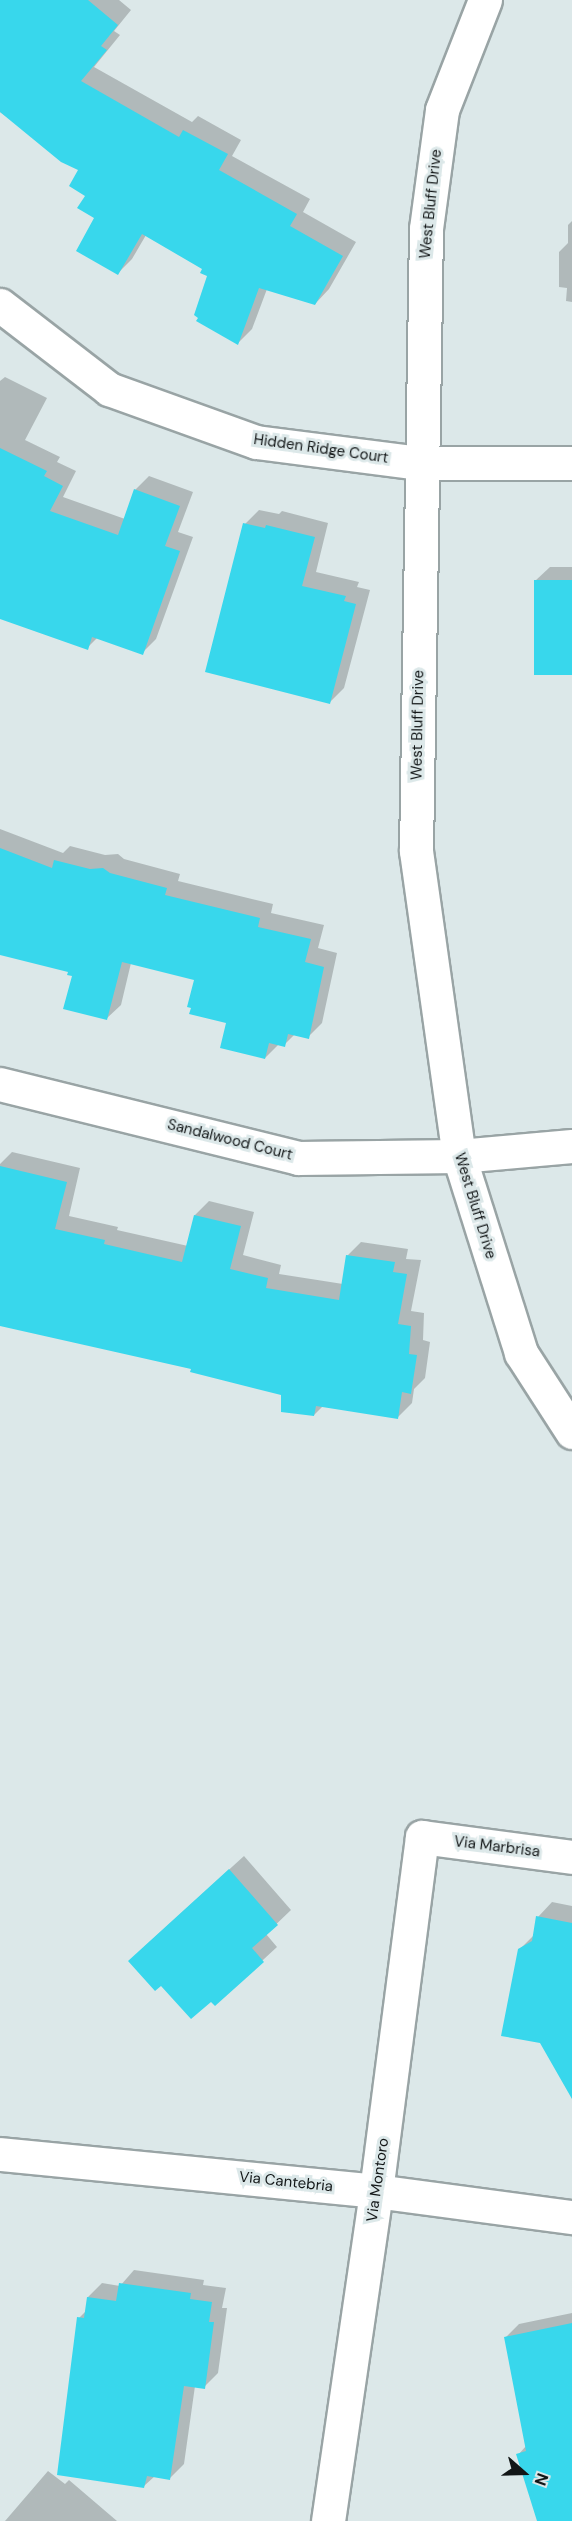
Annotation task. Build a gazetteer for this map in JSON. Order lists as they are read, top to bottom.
{
  "streets": {
    "street": [
      "West Bluff Drive",
      "Hidden Ridge Court",
      "Sandalwood Court",
      "Via Marbrisa",
      "Via Montoro",
      "Via Cantebria"
    ]
  },
  "crossings": [
    ["West Bluff Drive", "Hidden Ridge Court"],
    ["West Bluff Drive", "Sandalwood Court"],
    ["Via Marbrisa", "Via Montoro"],
    ["Via Montoro", "Via Cantebria"]
  ],
  "north": "right"
}
